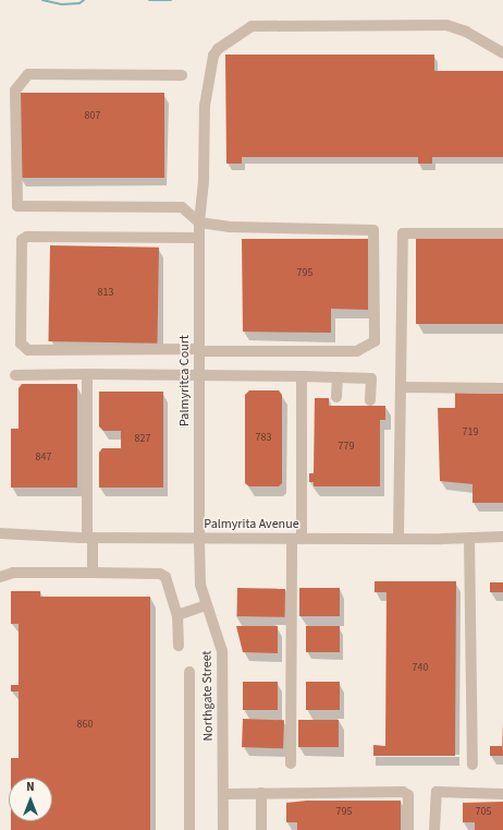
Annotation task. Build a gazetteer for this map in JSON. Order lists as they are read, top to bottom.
{
  "streets": {
    "street": ["Palmyritca Court", "Palmyrita Avenue", "Northgate Street"]
  },
  "crossings": [
    ["Palmyritca Court", "Palmyrita Avenue"],
    ["Palmyritca Court", "Northgate Street"],
    ["Palmyrita Avenue", "Northgate Street"]
  ],
  "house_numbers": [
    "807",
    "795",
    "813",
    "719",
    "783",
    "827",
    "779",
    "847",
    "740",
    "860",
    "795",
    "705"
  ],
  "north": "top"
}
